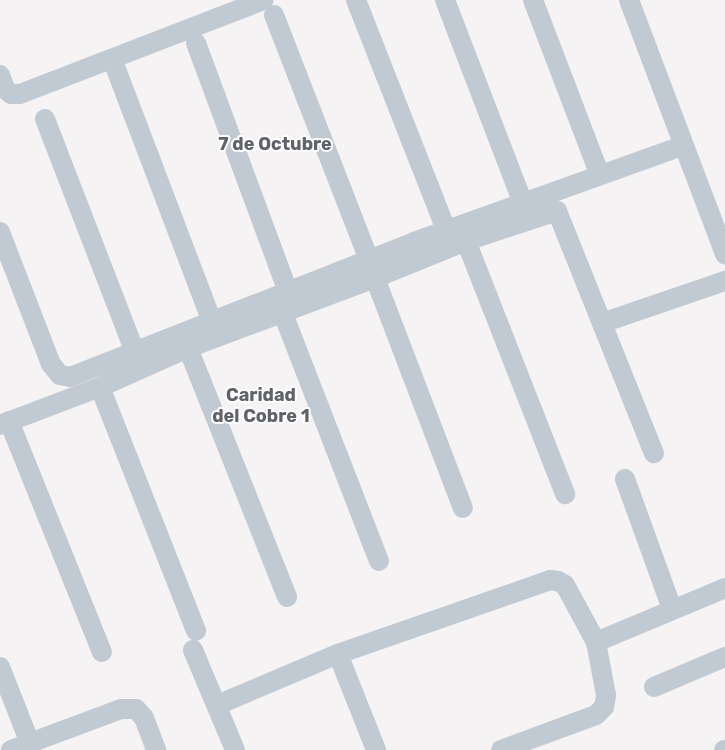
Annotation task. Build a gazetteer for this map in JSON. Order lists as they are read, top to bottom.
{
  "districts": ["7 de Octubre", "Caridad del Cobre 1"]
}
